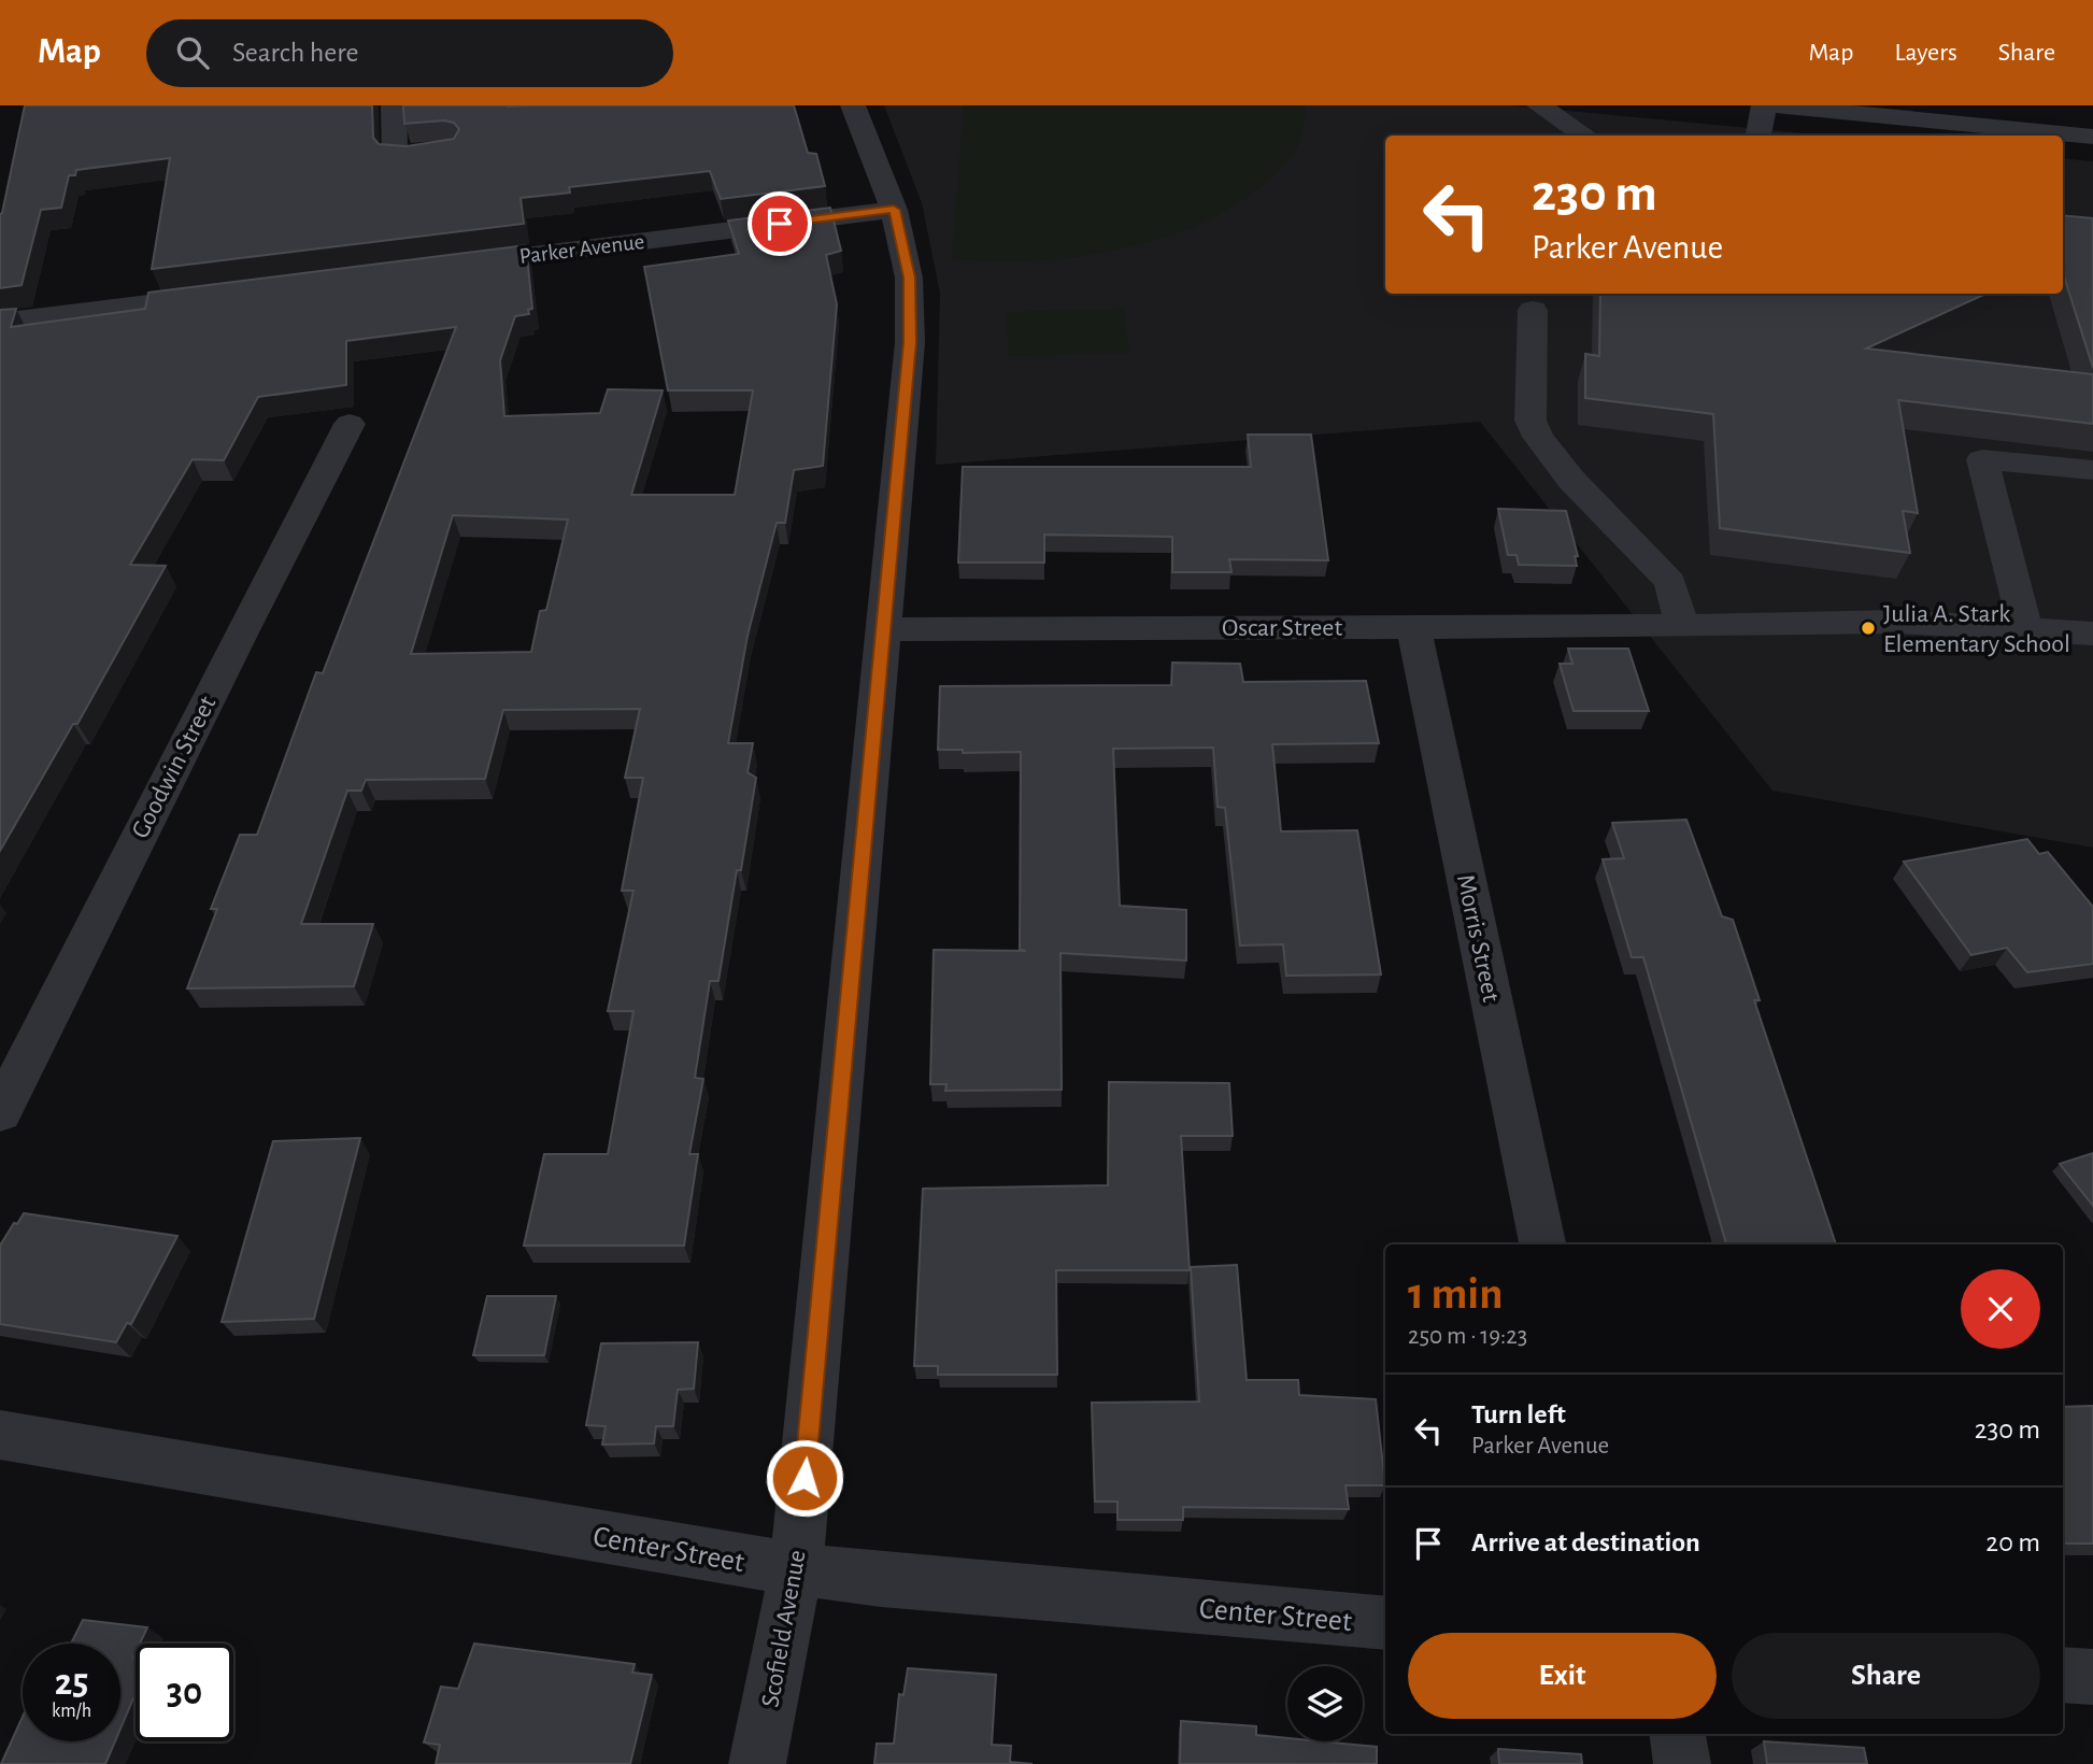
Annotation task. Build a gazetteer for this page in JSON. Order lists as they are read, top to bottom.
{
  "streets": {
    "street": [
      "Parker Avenue",
      "Oscar Street",
      "Goodwin Street",
      "Morris Street",
      "Center Street",
      "Scofield Avenue"
    ]
  },
  "crossings": [
    ["Parker Avenue", "Scofield Avenue"],
    ["Oscar Street", "Morris Street"],
    ["Oscar Street", "Scofield Avenue"],
    ["Center Street", "Scofield Avenue"]
  ],
  "places": ["Julia A. Stark Elementary School"],
  "page": {
    "header": "Map",
    "search": "Search here",
    "nav": ["Map", "Layers", "Share"],
    "turn": ["230 m", "Parker Avenue"],
    "heading": ["1 min", "250 m · 19:23"],
    "list": [
      {
        "name": "Turn left",
        "note": "Parker Avenue",
        "value": "230 m"
      },
      {
        "name": "Arrive at destination",
        "value": "20 m"
      }
    ],
    "buttons": ["Exit", "Share"],
    "speed": "25 km/h",
    "limit": "30"
  }
}
